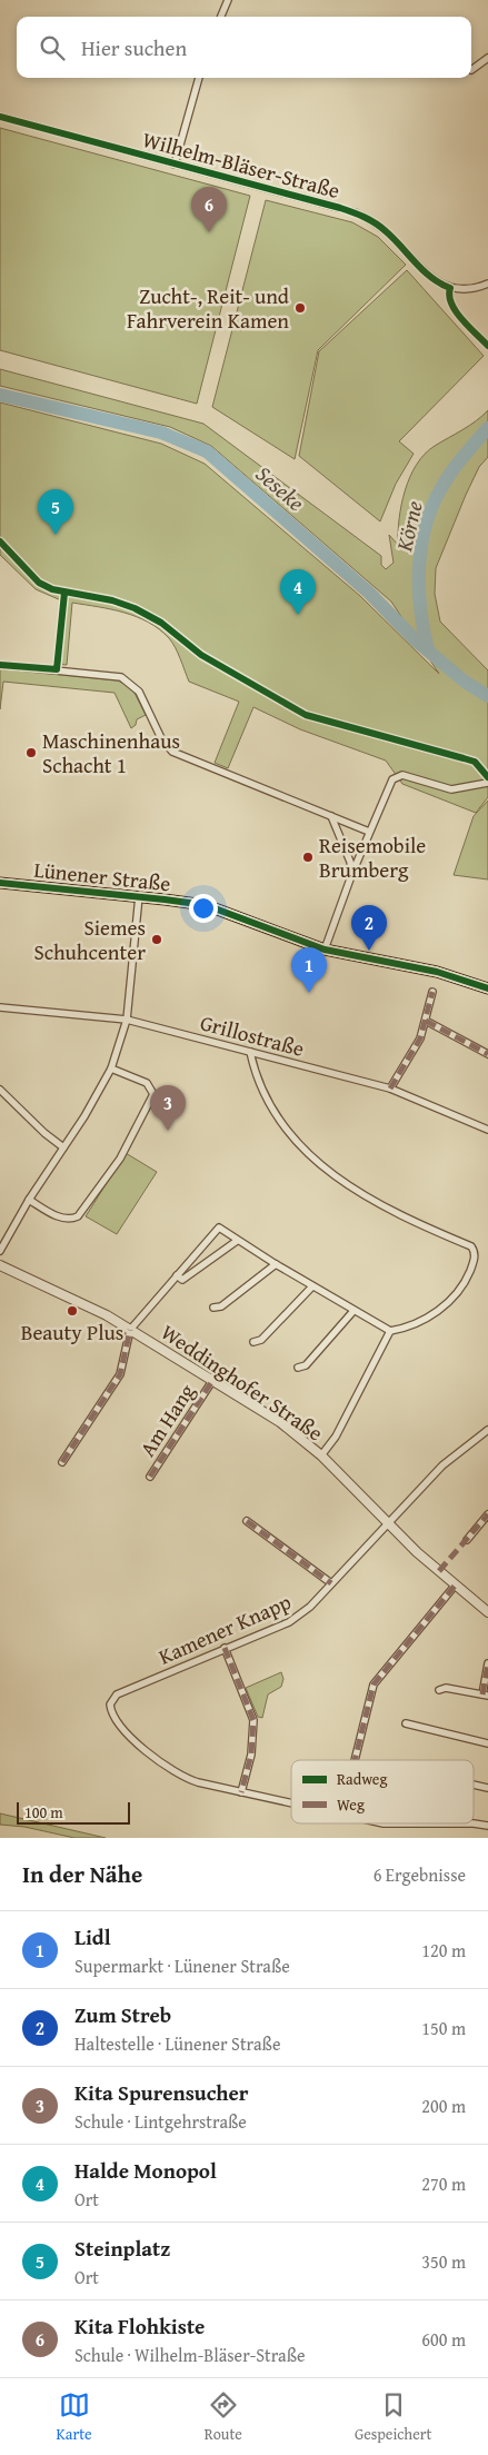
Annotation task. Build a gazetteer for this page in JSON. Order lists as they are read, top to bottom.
{
  "streets": {
    "main road": ["Lünener Straße"],
    "street": [
      "Wilhelm-Bläser-Straße",
      "Grillostraße",
      "Weddinghofer Straße",
      "Am Hang",
      "Kamener Knapp"
    ]
  },
  "crossings": [
    ["Weddinghofer Straße", "Am Hang"],
    ["Weddinghofer Straße", "Kamener Knapp"]
  ],
  "water": ["Seseke", "Körne"],
  "places": [
    "Zucht-, Reit- und Fahrverein Kamen",
    "Maschinenhaus Schacht 1",
    "Reisemobile Brumberg",
    "Siemes Schuhcenter",
    "Beauty Plus"
  ],
  "legend": ["Radweg", "Weg"],
  "scale_bar": "100 m",
  "page": {
    "search": "Hier suchen",
    "pins": [
      "6",
      "5",
      "4",
      "2",
      "1",
      "3"
    ],
    "scale": "100 m",
    "heading": ["In der Nähe", "6 Ergebnisse"],
    "list": [
      {
        "mark": "1",
        "name": "Lidl",
        "note": "Supermarkt · Lünener Straße",
        "value": "120 m"
      },
      {
        "mark": "2",
        "name": "Zum Streb",
        "note": "Haltestelle · Lünener Straße",
        "value": "150 m"
      },
      {
        "mark": "3",
        "name": "Kita Spurensucher",
        "note": "Schule · Lintgehrstraße",
        "value": "200 m"
      },
      {
        "mark": "4",
        "name": "Halde Monopol",
        "note": "Ort",
        "value": "270 m"
      },
      {
        "mark": "5",
        "name": "Steinplatz",
        "note": "Ort",
        "value": "350 m"
      },
      {
        "mark": "6",
        "name": "Kita Flohkiste",
        "note": "Schule · Wilhelm-Bläser-Straße",
        "value": "600 m"
      }
    ],
    "nav": ["Karte", "Route", "Gespeichert"]
  }
}
